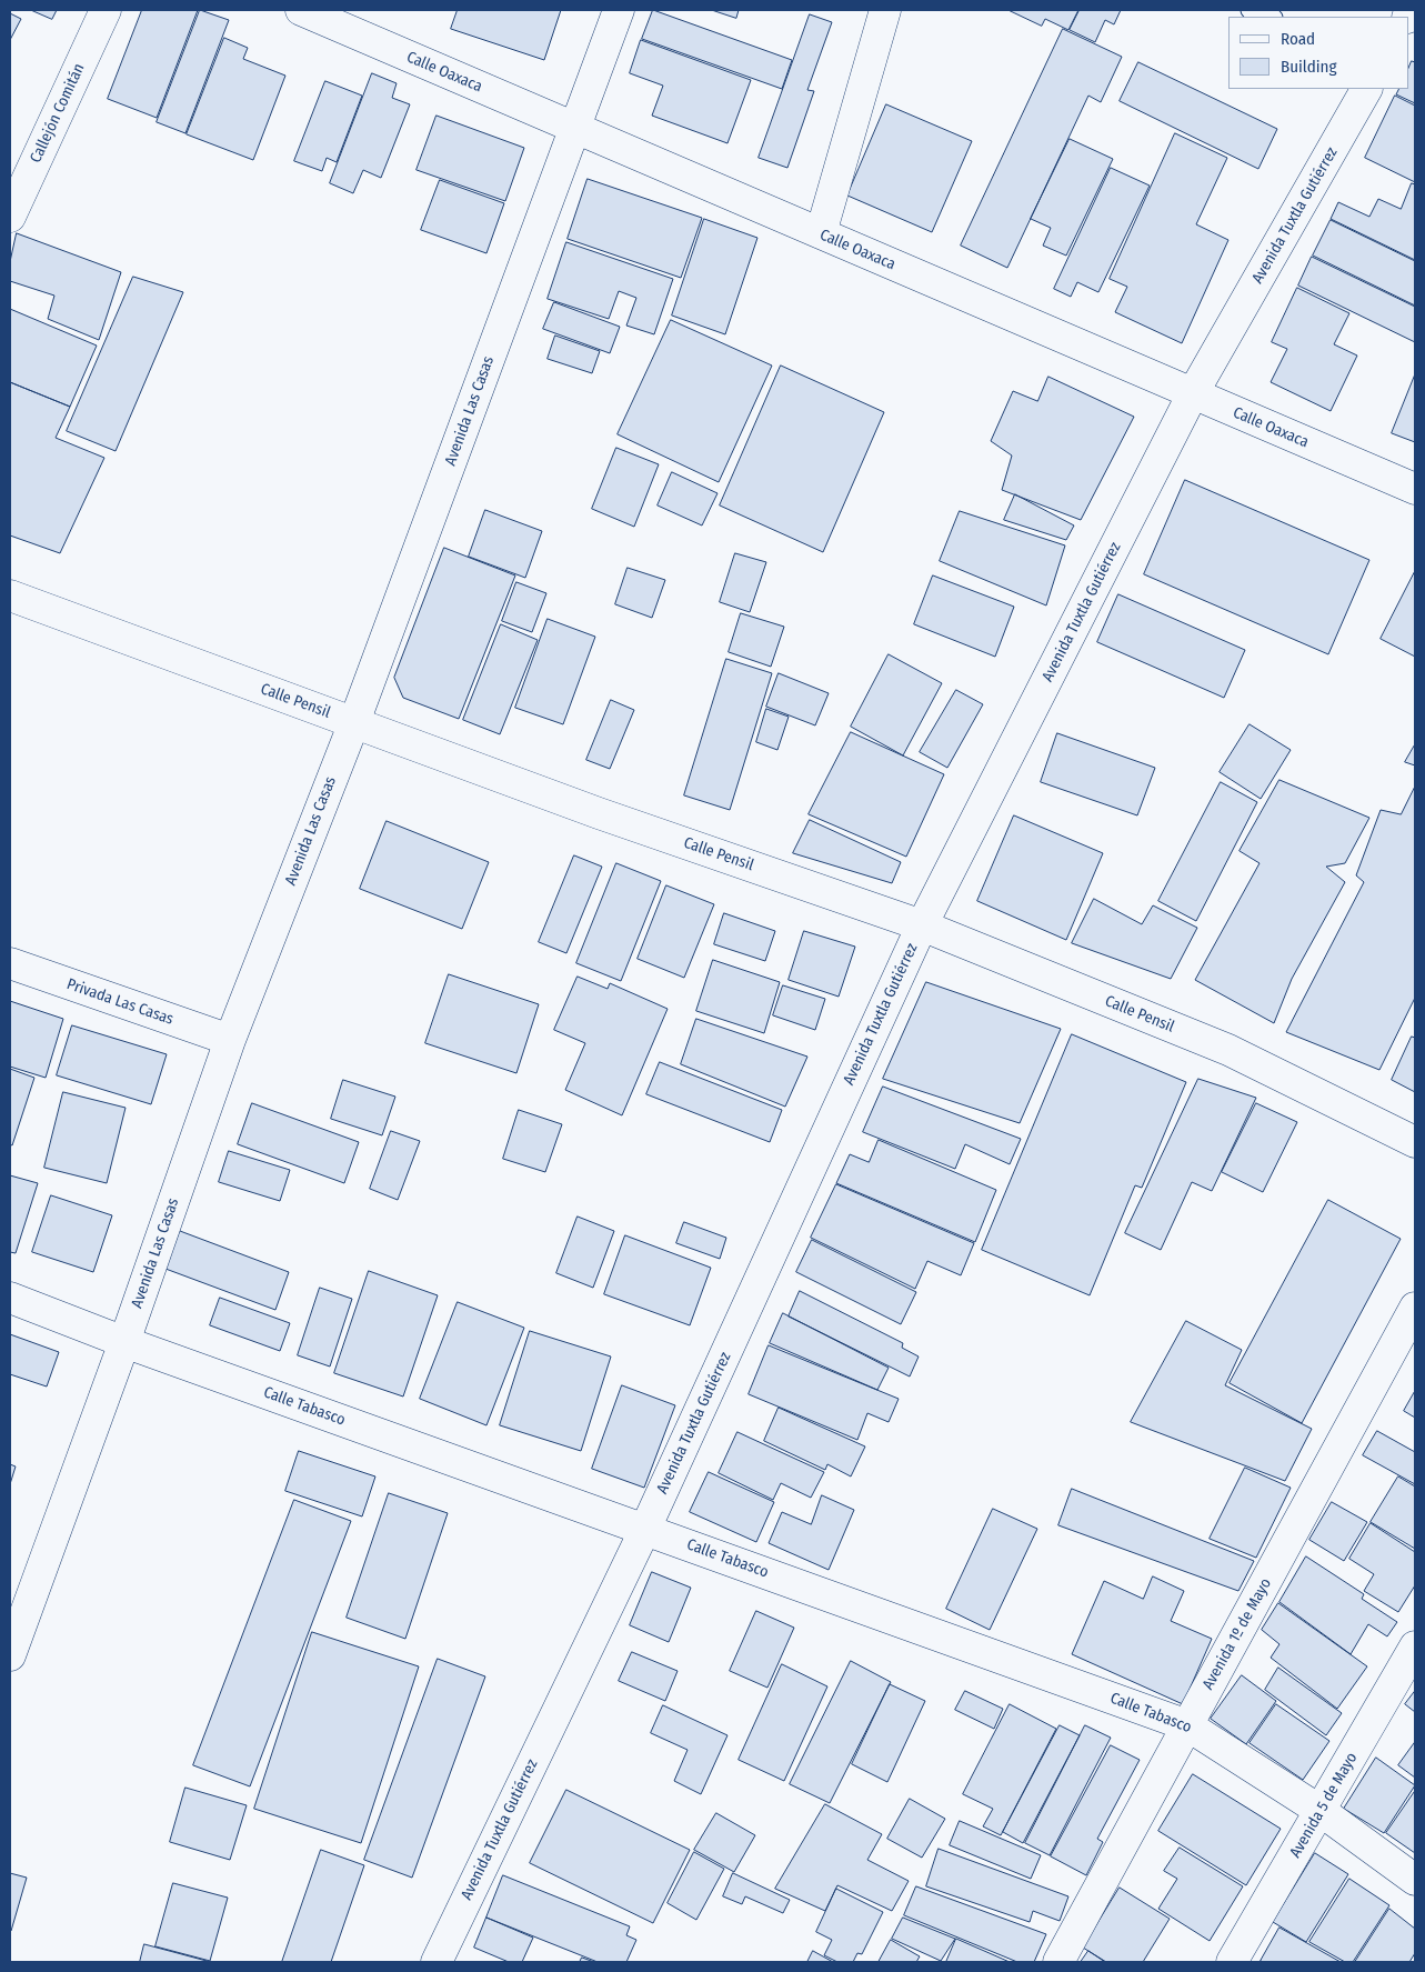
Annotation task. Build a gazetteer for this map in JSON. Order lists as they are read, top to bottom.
{
  "streets": {
    "street": [
      "Calle Oaxaca",
      "Callejón Comitán",
      "Avenida Tuxtla Gutiérrez",
      "Avenida Las Casas",
      "Calle Pensil",
      "Privada Las Casas",
      "Calle Tabasco",
      "Avenida 1º de Mayo",
      "Avenida 5 de Mayo"
    ]
  },
  "crossings": [
    ["Calle Oaxaca", "Avenida Tuxtla Gutiérrez"],
    ["Calle Oaxaca", "Avenida Las Casas"],
    ["Avenida Tuxtla Gutiérrez", "Calle Pensil"],
    ["Avenida Tuxtla Gutiérrez", "Calle Tabasco"],
    ["Avenida Las Casas", "Calle Pensil"],
    ["Avenida Las Casas", "Privada Las Casas"],
    ["Avenida Las Casas", "Calle Tabasco"],
    ["Calle Tabasco", "Avenida 1º de Mayo"],
    ["Calle Tabasco", "Avenida 5 de Mayo"]
  ],
  "legend": ["Road", "Building"]
}
